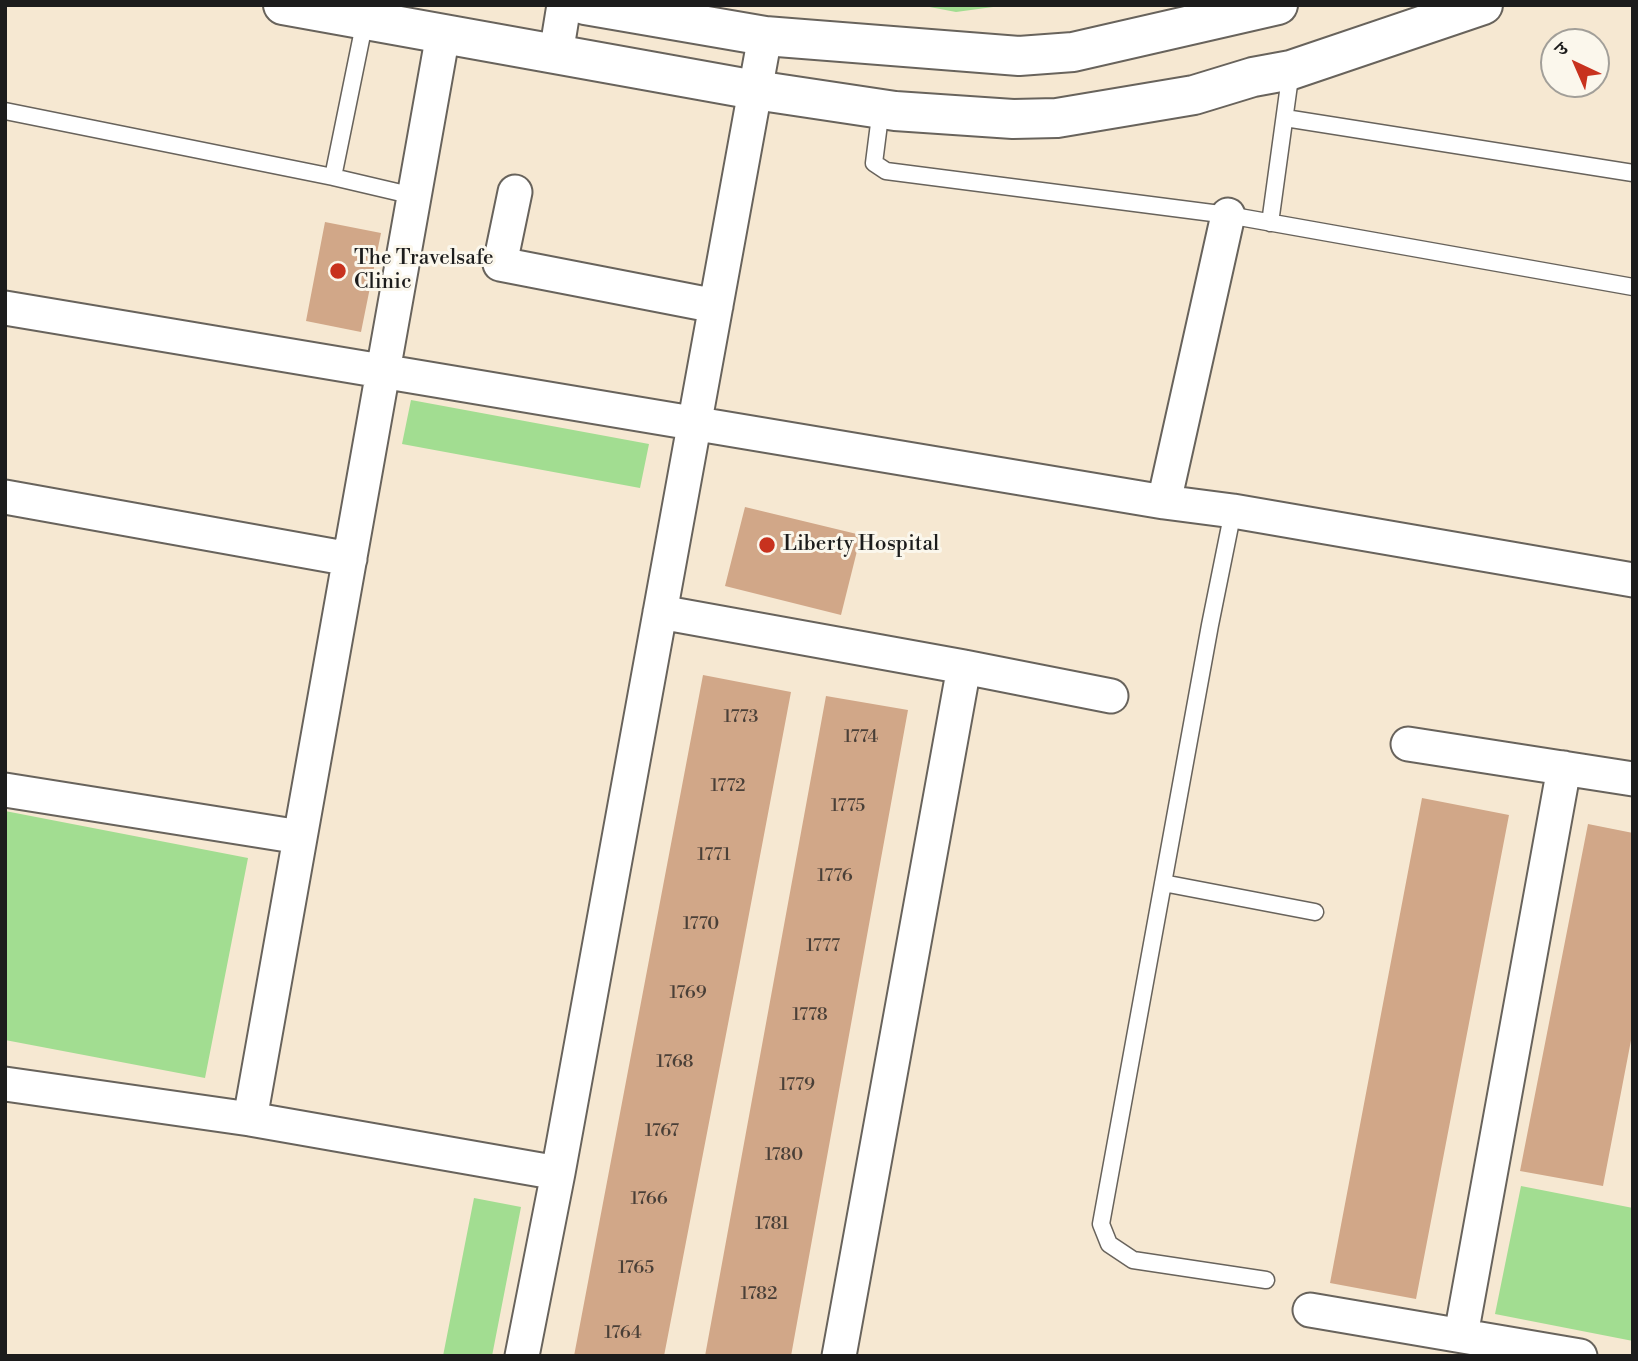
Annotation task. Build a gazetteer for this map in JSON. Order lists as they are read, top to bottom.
{
  "places": ["The Travelsafe Clinic", "Liberty Hospital"],
  "house_numbers": [
    "1773",
    "1774",
    "1772",
    "1775",
    "1771",
    "1776",
    "1770",
    "1777",
    "1769",
    "1778",
    "1768",
    "1779",
    "1767",
    "1780",
    "1766",
    "1781",
    "1765",
    "1782",
    "1764"
  ],
  "north": "top left"
}
